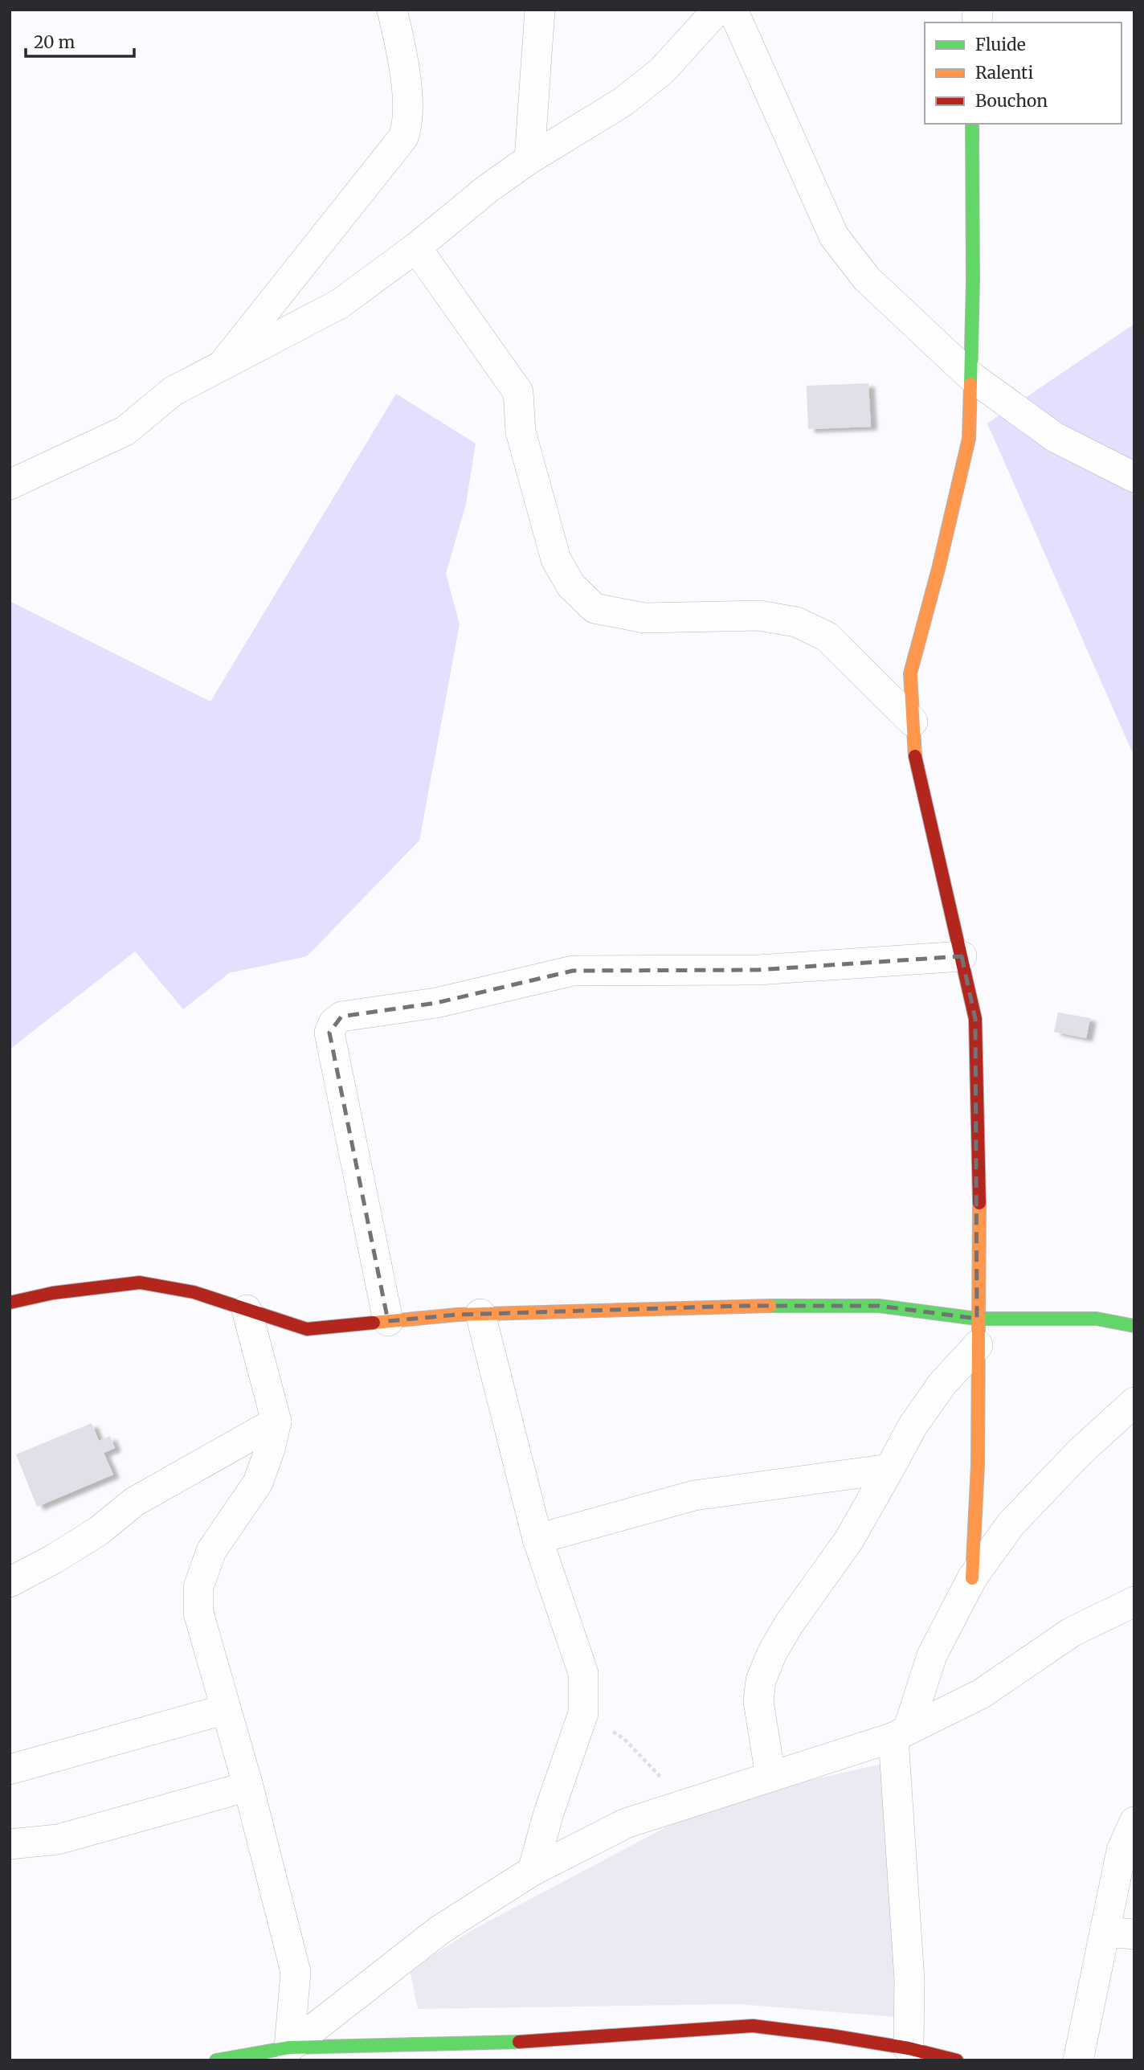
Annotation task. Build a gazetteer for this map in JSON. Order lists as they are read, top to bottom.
{
  "legend": ["Fluide", "Ralenti", "Bouchon"],
  "scale_bar": "20 m"
}
